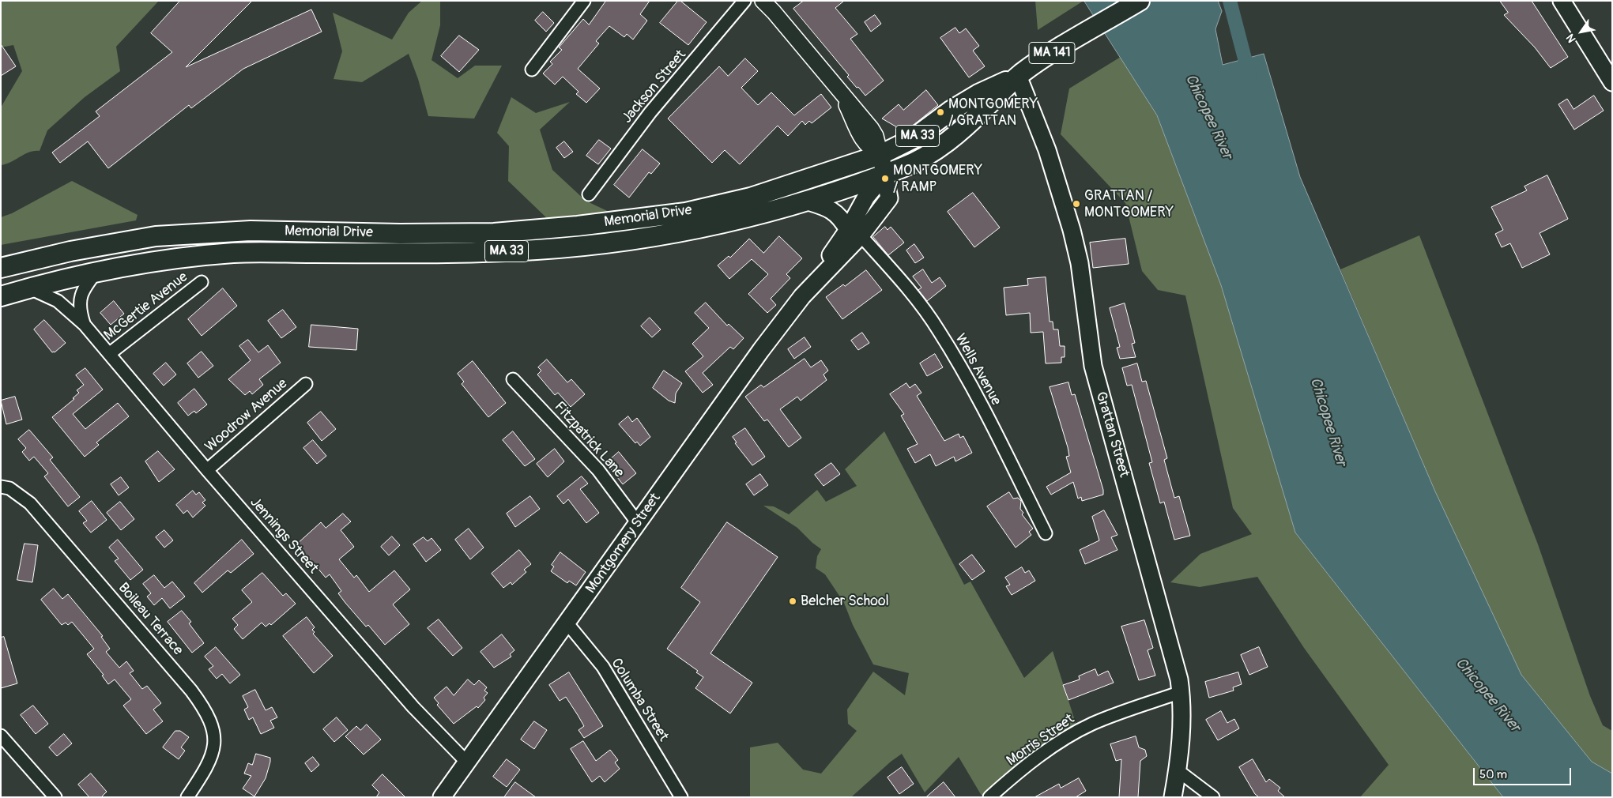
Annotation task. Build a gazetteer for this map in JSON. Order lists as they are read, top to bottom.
{
  "streets": {
    "main road": [
      "MA 141",
      "MA 33",
      "Memorial Drive",
      "Grattan Street",
      "Montgomery Street"
    ],
    "street": [
      "Jackson Street",
      "McGertie Avenue",
      "Wells Avenue",
      "Woodrow Avenue",
      "Fitzpatrick Lane",
      "Jennings Street",
      "Boileau Terrace",
      "Columba Street",
      "Morris Street"
    ]
  },
  "crossings": [
    ["MA 141", "Memorial Drive"],
    ["MA 141", "Grattan Street"],
    ["Memorial Drive", "Grattan Street"],
    ["Memorial Drive", "Jennings Street"],
    ["Memorial Drive", "Montgomery Street"],
    ["McGertie Avenue", "Jennings Street"],
    ["Wells Avenue", "Montgomery Street"],
    ["Woodrow Avenue", "Jennings Street"],
    ["Grattan Street", "Morris Street"],
    ["Fitzpatrick Lane", "Montgomery Street"],
    ["Jennings Street", "Montgomery Street"],
    ["Montgomery Street", "Columba Street"]
  ],
  "water": ["Chicopee River"],
  "places": [
    "MONTGOMERY / GRATTAN",
    "MONTGOMERY / RAMP",
    "GRATTAN / MONTGOMERY",
    "Belcher School"
  ],
  "scale_bar": "50 m",
  "north": "bottom left"
}
